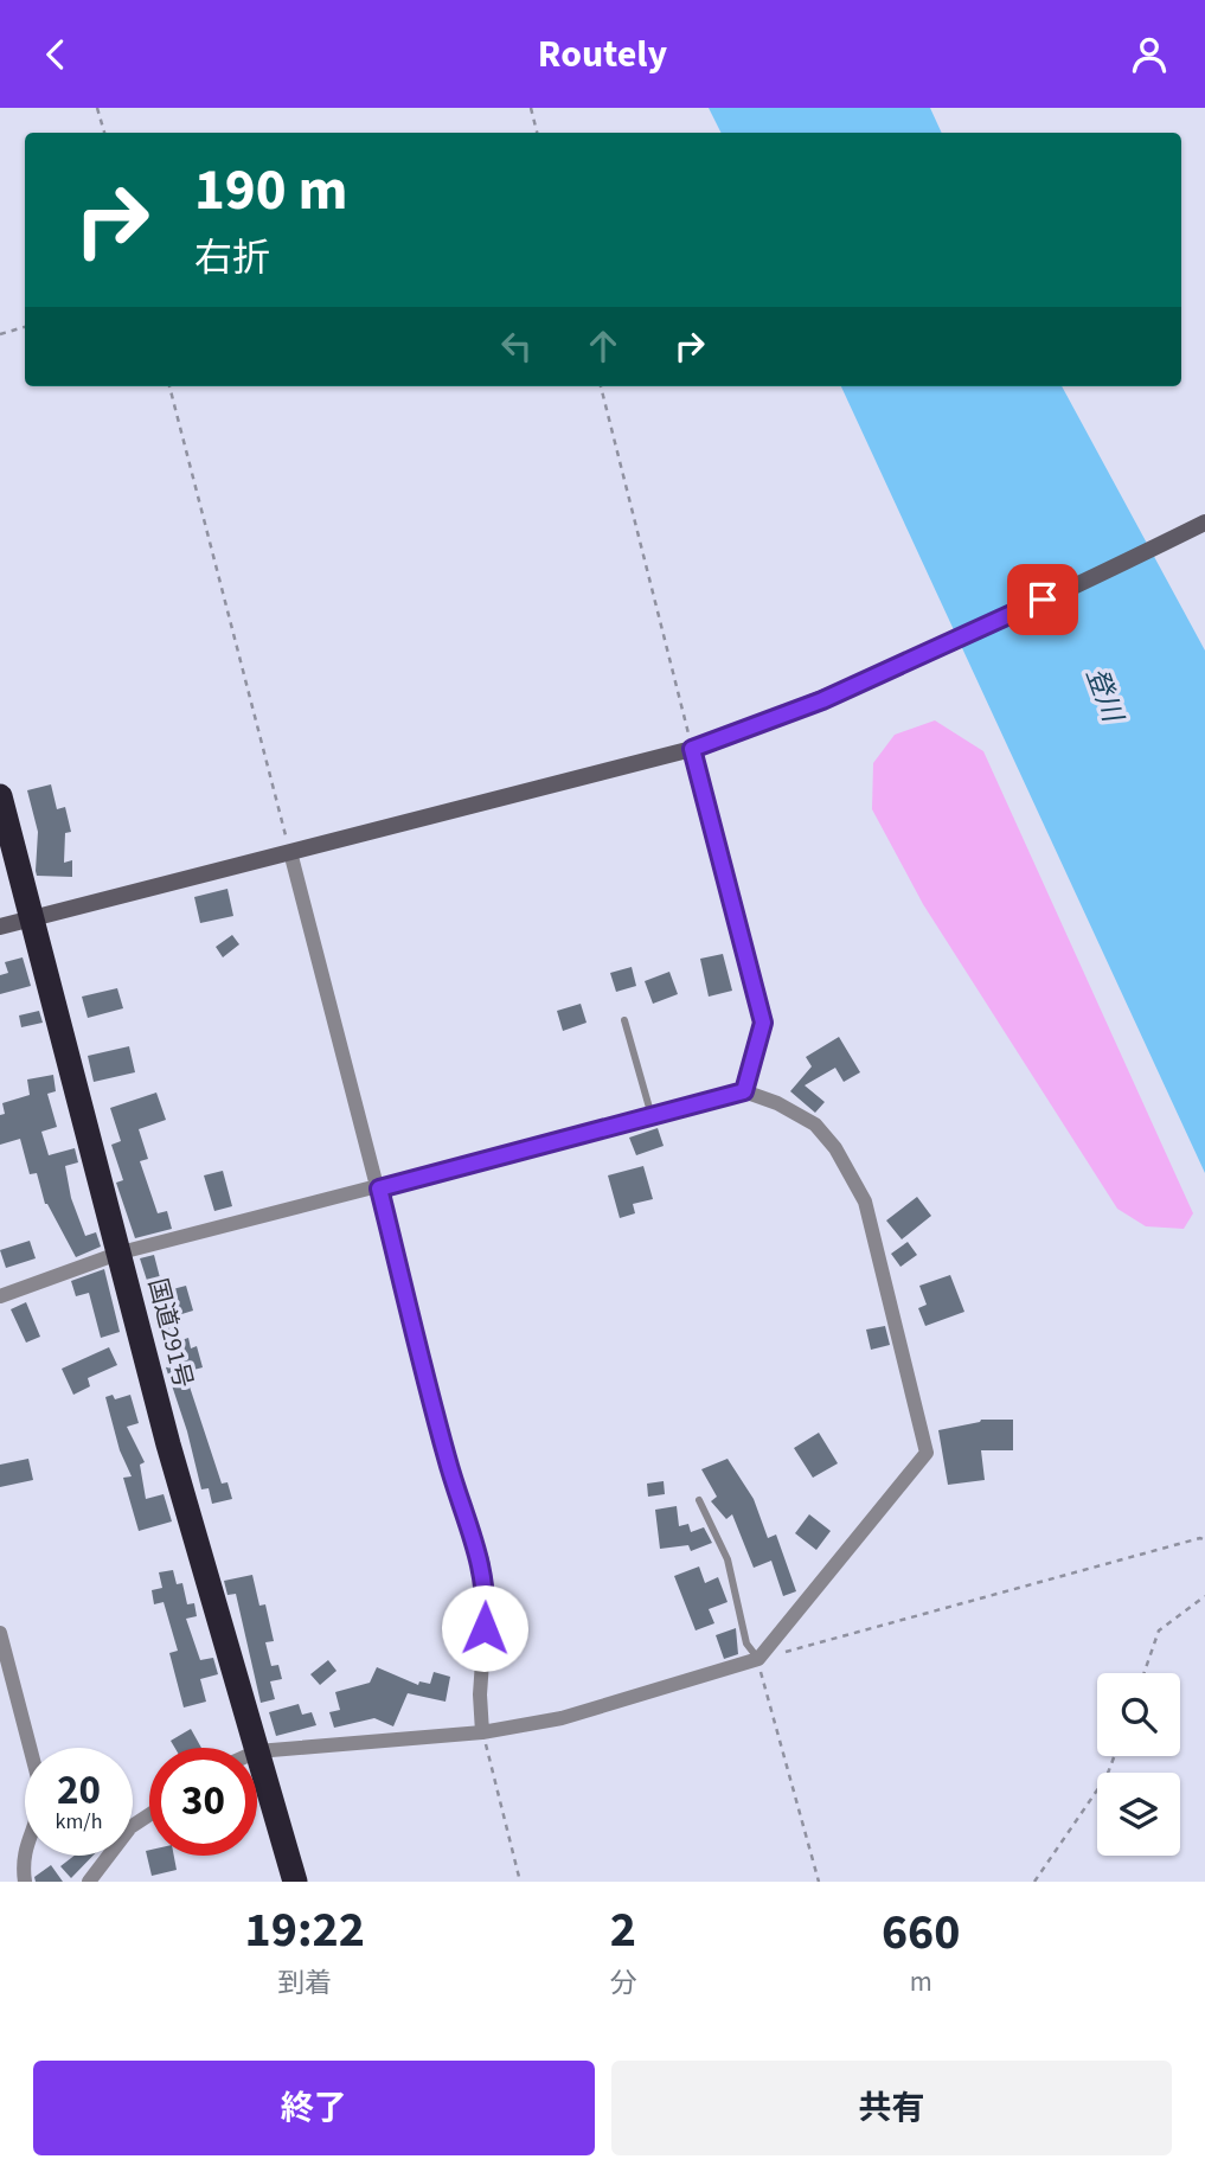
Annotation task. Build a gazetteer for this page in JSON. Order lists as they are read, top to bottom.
{
  "streets": {
    "highway": ["国道291号"]
  },
  "water": ["登川"],
  "page": {
    "header": "Routely",
    "turn": ["190 m", "右折"],
    "speed": "20 km/h",
    "limit": "30",
    "eta": [
      "19:22",
      "到着",
      "2",
      "分",
      "660",
      "m"
    ],
    "buttons": ["終了", "共有"]
  }
}
